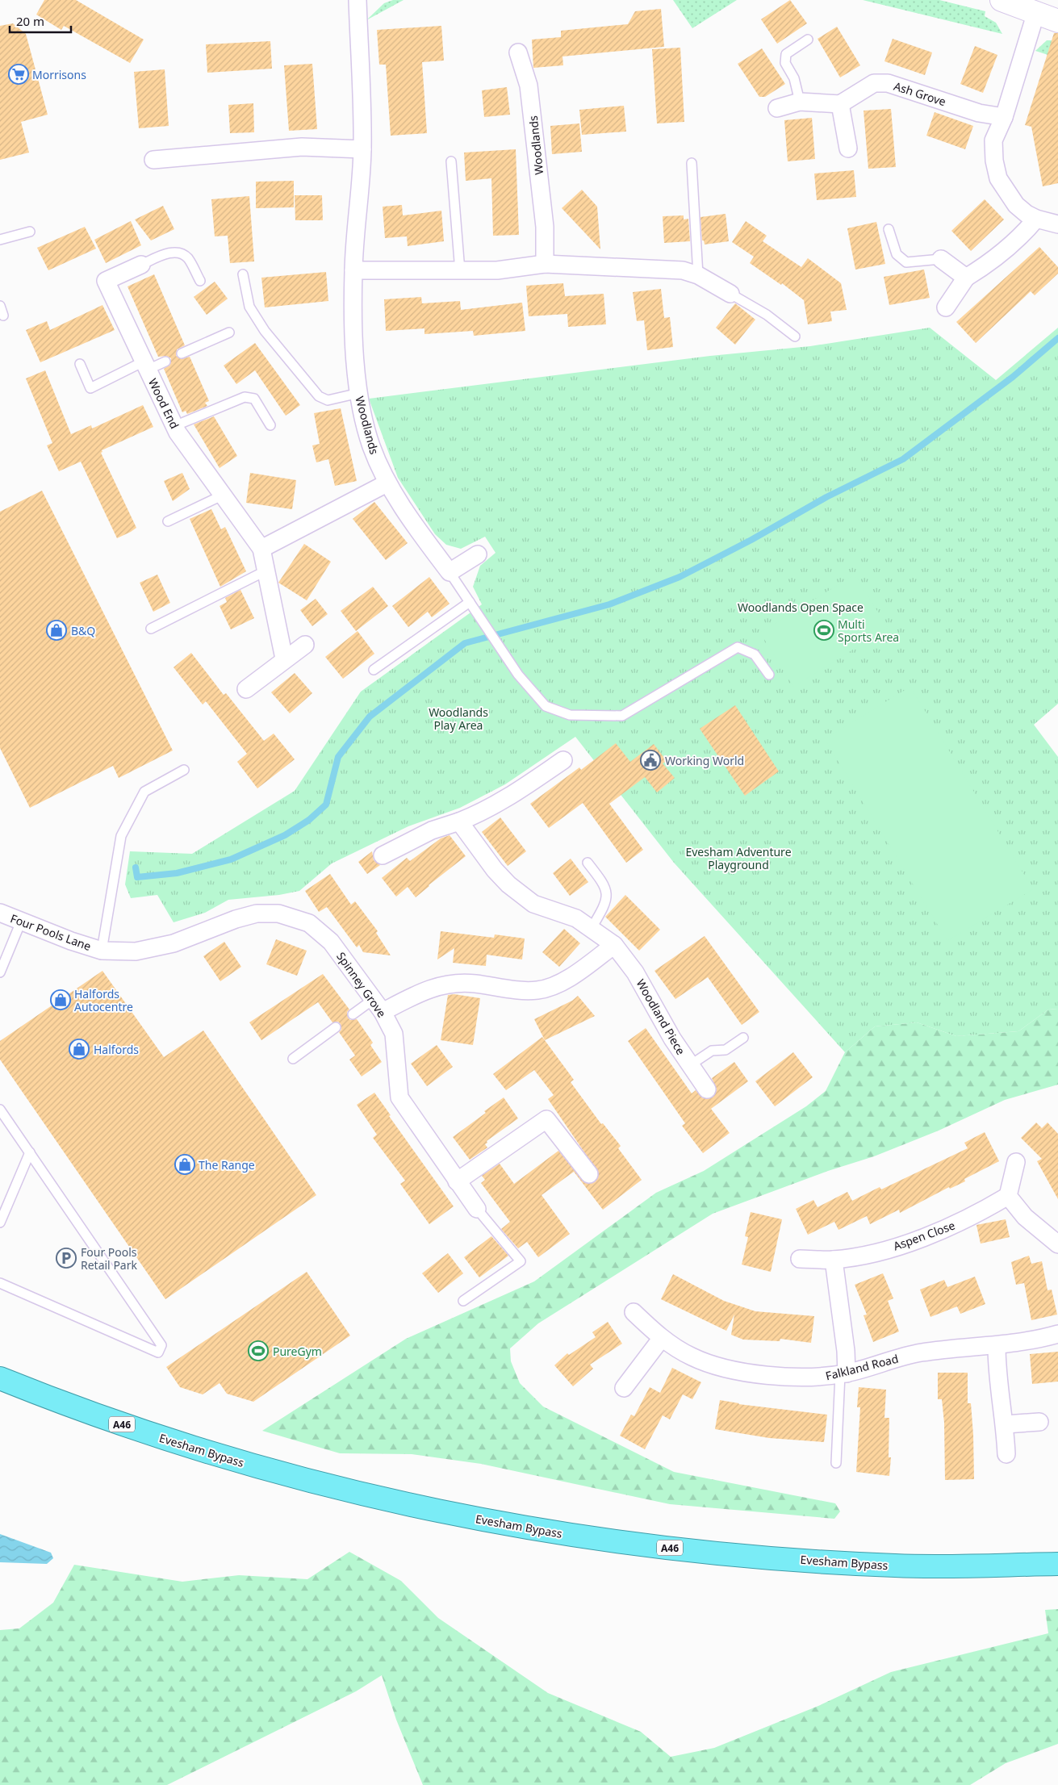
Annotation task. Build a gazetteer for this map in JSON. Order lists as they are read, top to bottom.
{
  "streets": {
    "highway": ["A46", "Evesham Bypass"],
    "street": [
      "Ash Grove",
      "Woodlands",
      "Wood End",
      "Four Pools Lane",
      "Spinney Grove",
      "Woodland Piece",
      "Aspen Close",
      "Falkland Road"
    ]
  },
  "crossings": [
    ["Four Pools Lane", "Spinney Grove"]
  ],
  "parks": ["Woodlands Open Space", "Woodlands Play Area", "Evesham Adventure Playground"],
  "places": {
    "supermarket": ["Morrisons"],
    "shop": [
      "B&Q",
      "Halfords Autocentre",
      "Halfords",
      "The Range"
    ],
    "sports": ["Multi Sports Area", "PureGym"],
    "public building": ["Working World"],
    "parking": ["Four Pools Retail Park"]
  },
  "scale_bar": "20 m"
}
